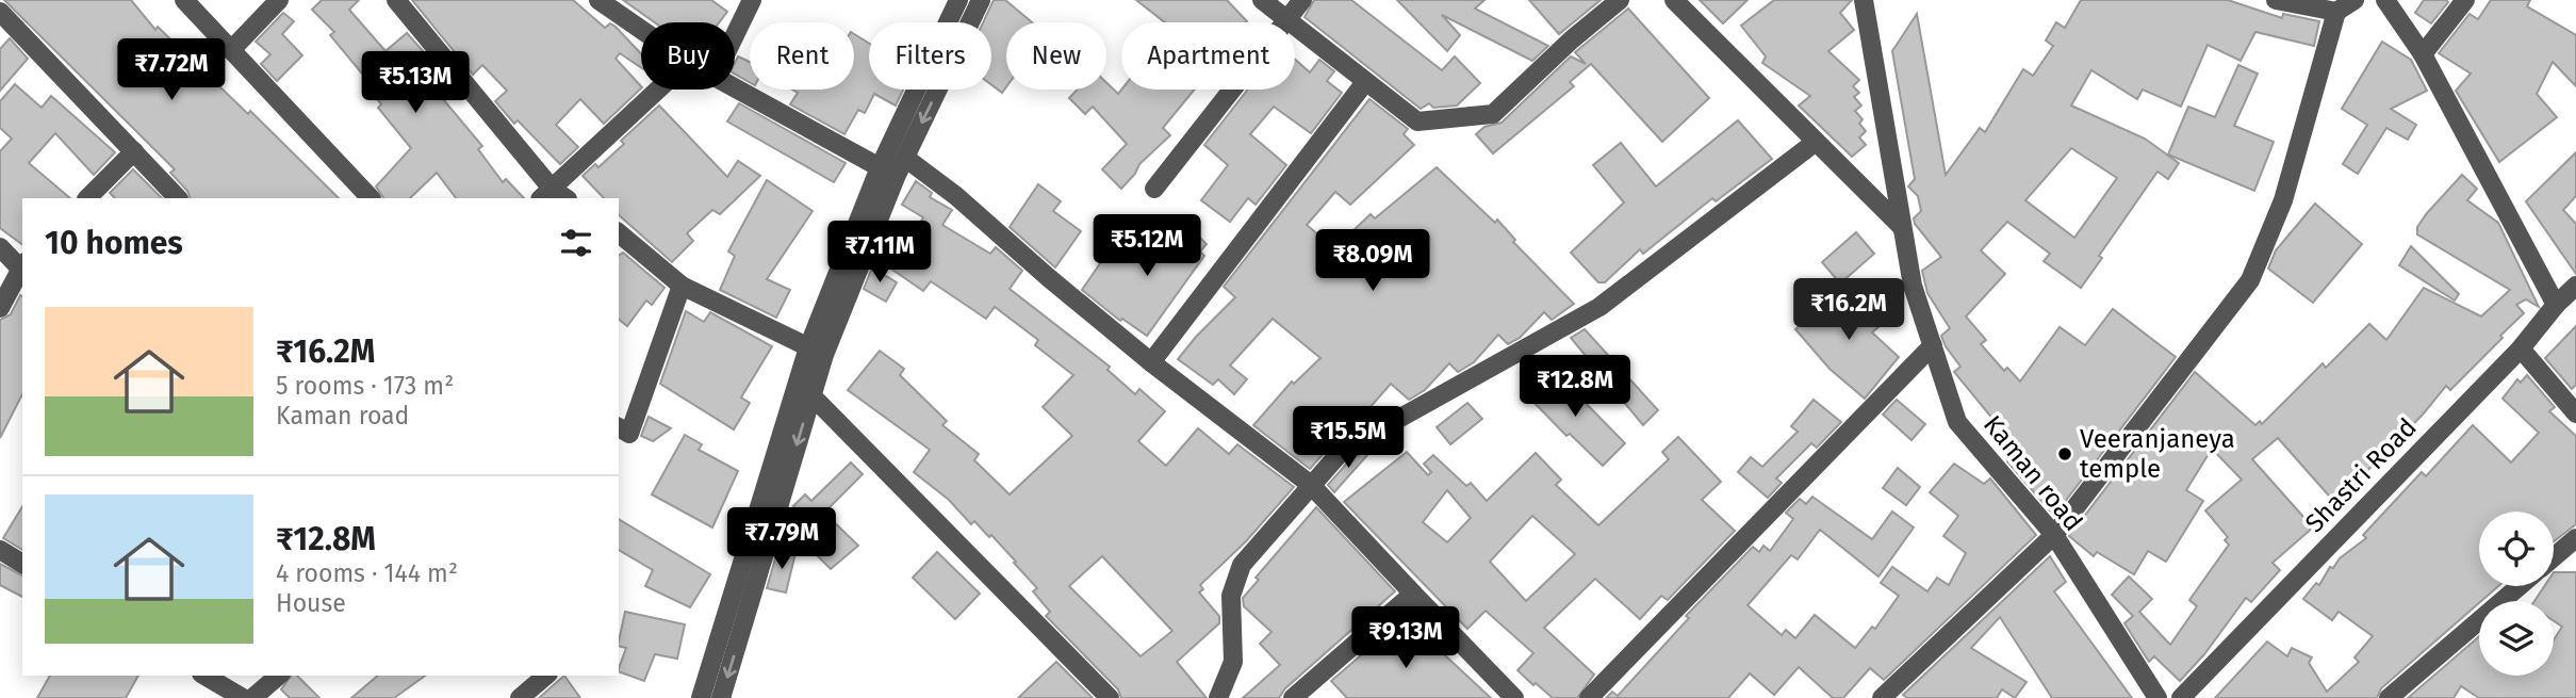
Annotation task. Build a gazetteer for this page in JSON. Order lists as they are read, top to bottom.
{
  "streets": {
    "street": ["Kaman road", "Shastri Road"]
  },
  "places": ["Veeranjaneya temple"],
  "page": {
    "chip": [
      "Buy",
      "Rent",
      "Filters",
      "New",
      "Apartment"
    ],
    "price": [
      "₹7.72M",
      "₹5.13M",
      "₹5.12M",
      "₹7.11M",
      "₹8.09M",
      "₹16.2M",
      "₹12.8M",
      "₹15.5M",
      "₹7.79M",
      "₹9.13M"
    ],
    "heading": "10 homes",
    "list": [
      {
        "name": "₹16.2M",
        "note": "5 rooms · 173 m² · Kaman road"
      },
      {
        "name": "₹12.8M",
        "note": "4 rooms · 144 m² · House"
      }
    ]
  }
}
